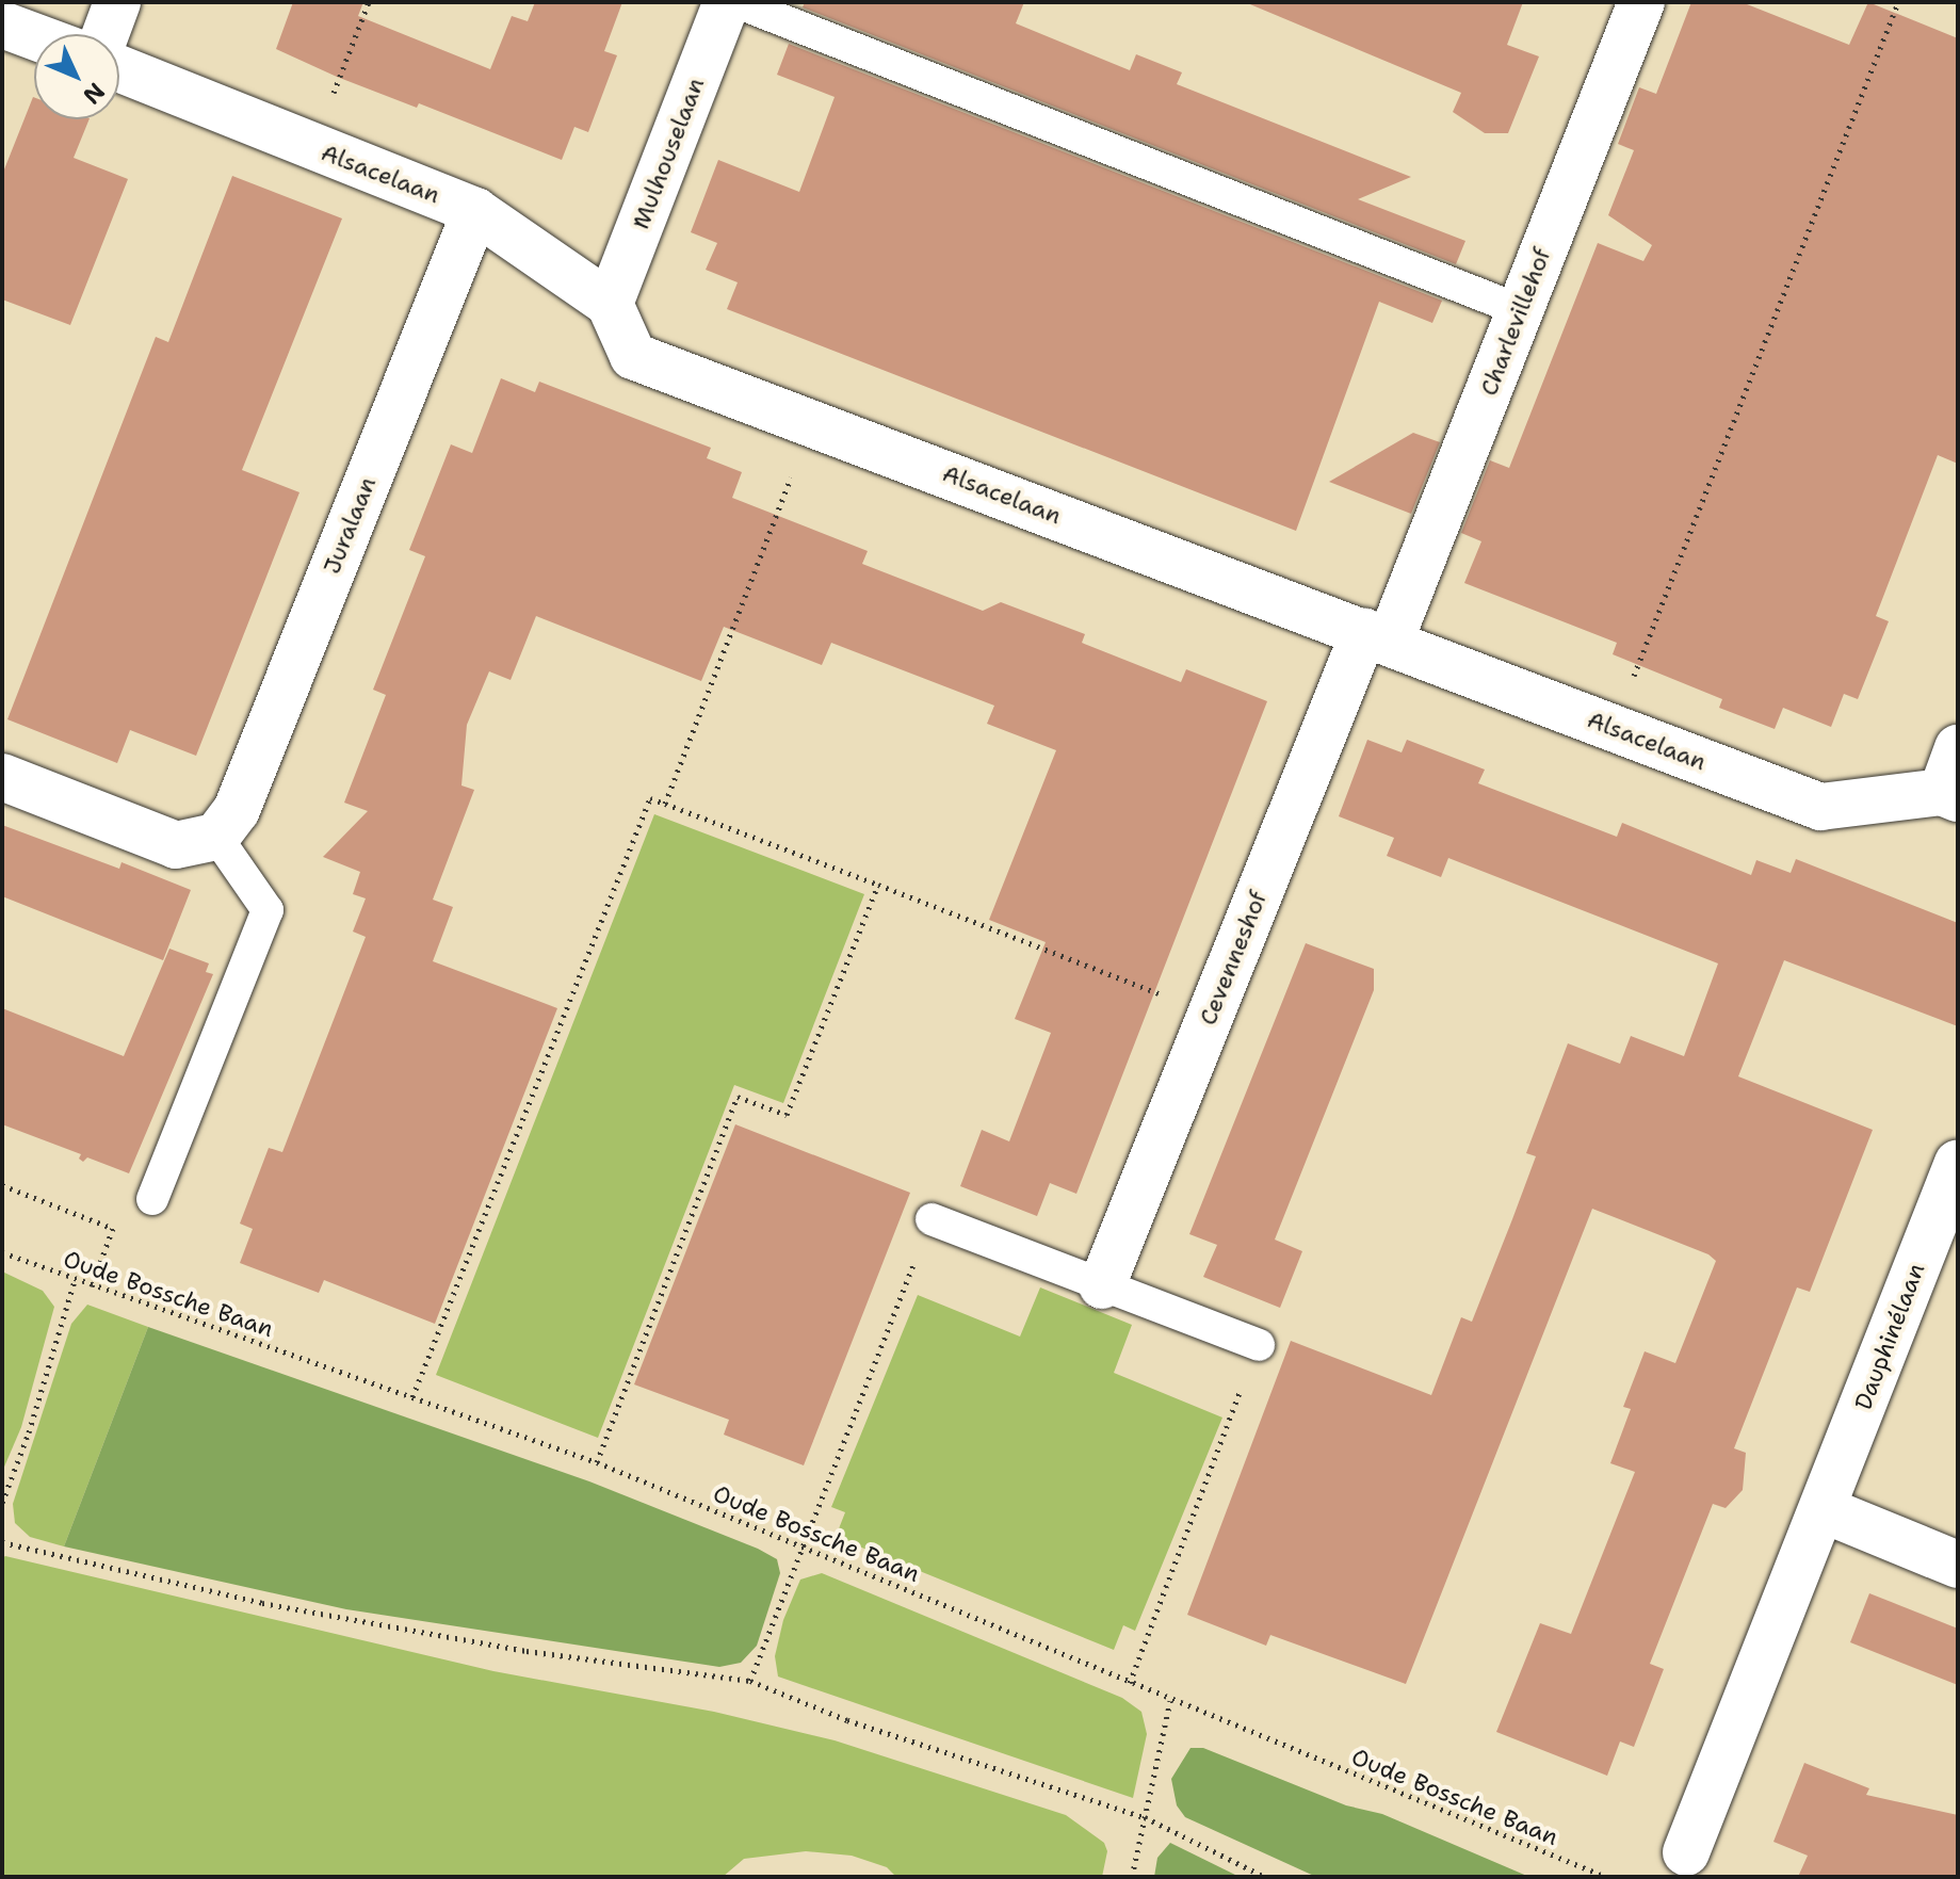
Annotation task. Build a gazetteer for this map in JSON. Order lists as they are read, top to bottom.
{
  "streets": {
    "street": [
      "Mulhouselaan",
      "Alsacelaan",
      "Charlevillehof",
      "Juralaan",
      "Cevenneshof",
      "Dauphinélaan"
    ],
    "path": ["Oude Bossche Baan"]
  },
  "crossings": [
    ["Mulhouselaan", "Alsacelaan"],
    ["Alsacelaan", "Charlevillehof"],
    ["Alsacelaan", "Juralaan"],
    ["Alsacelaan", "Cevenneshof"],
    ["Charlevillehof", "Cevenneshof"]
  ],
  "north": "bottom right"
}
